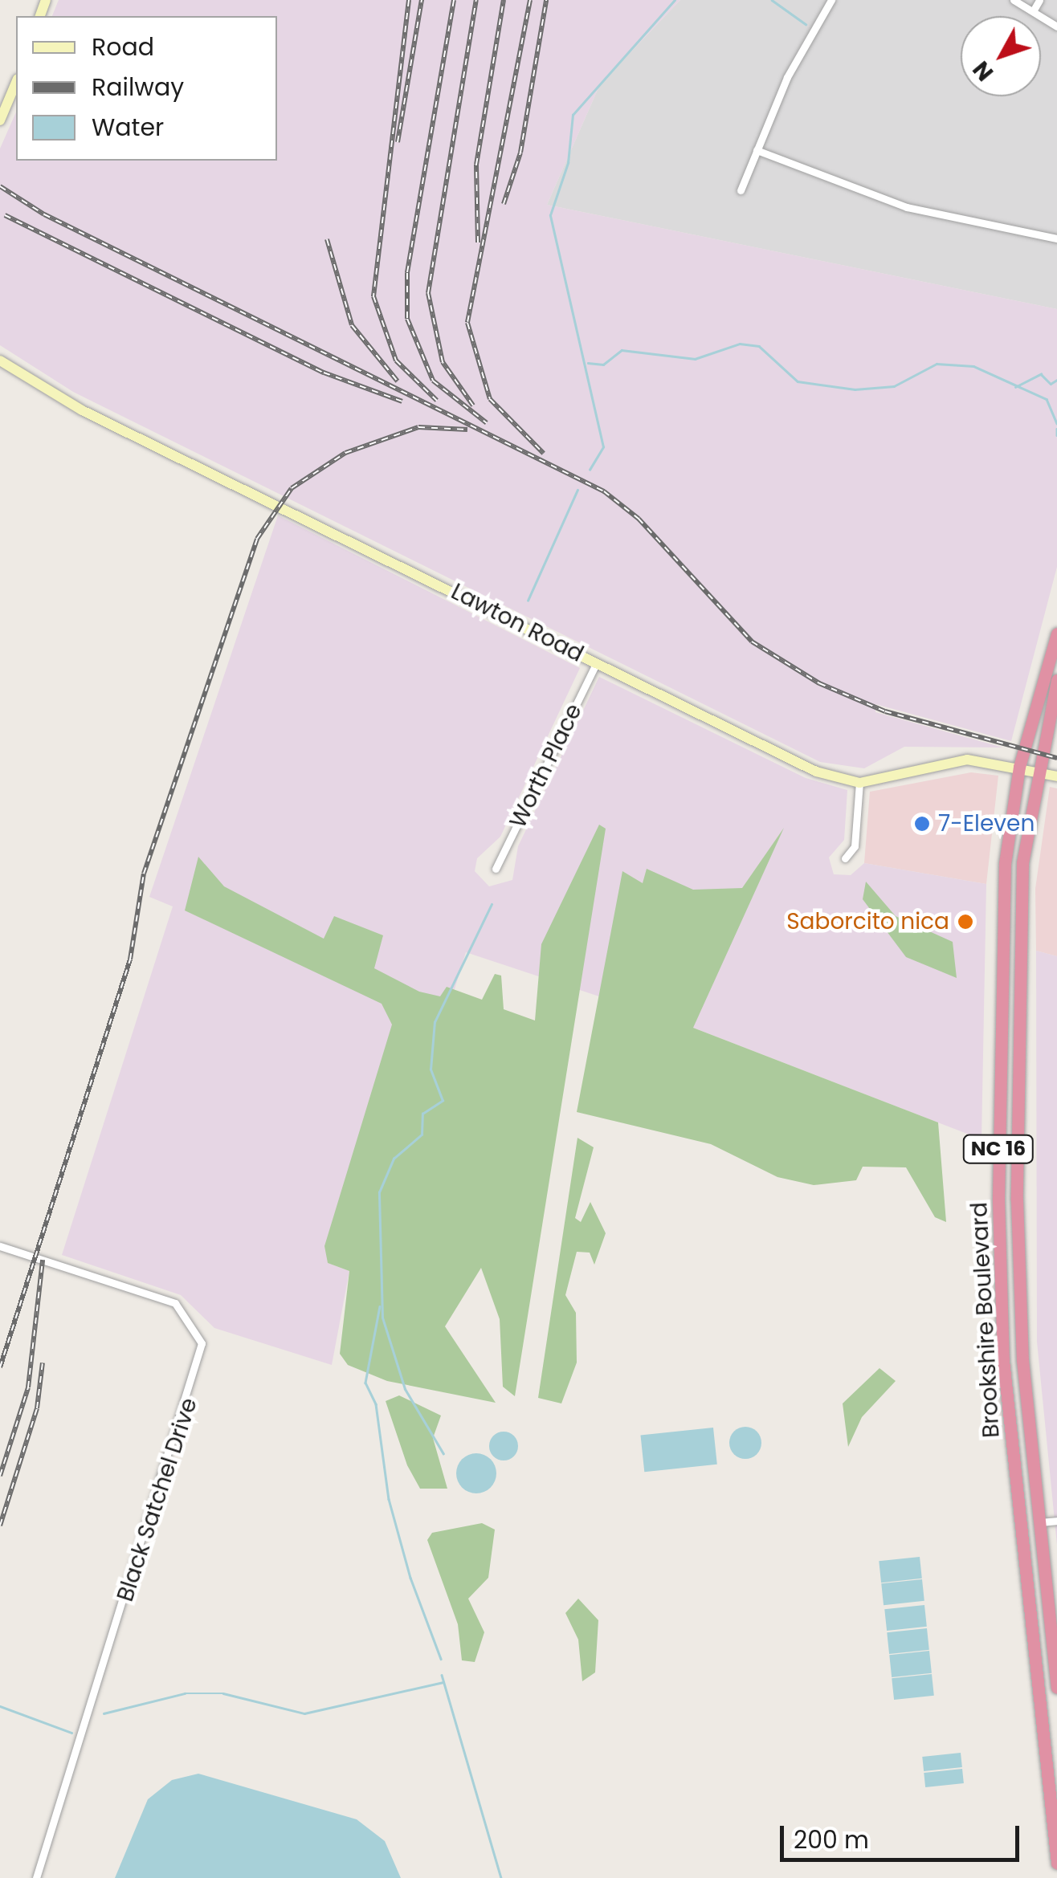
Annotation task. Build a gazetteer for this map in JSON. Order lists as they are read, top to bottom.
{
  "streets": {
    "highway": ["NC 16", "Brookshire Boulevard"],
    "street": ["Lawton Road", "Worth Place", "Black Satchel Drive"]
  },
  "crossings": [
    ["Lawton Road", "Worth Place"],
    ["Lawton Road", "Brookshire Boulevard"]
  ],
  "places": ["7-Eleven", "Saborcito nica"],
  "legend": ["Road", "Railway", "Water"],
  "scale_bar": "200 m",
  "north": "bottom left"
}
